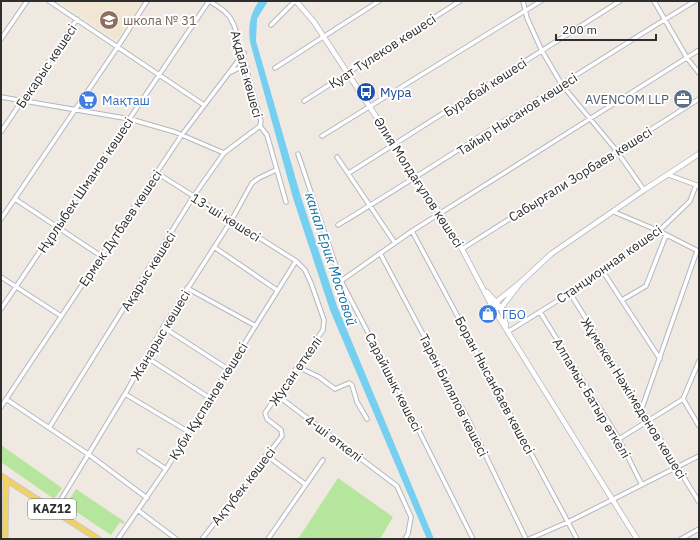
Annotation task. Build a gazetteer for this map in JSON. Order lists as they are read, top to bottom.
{
  "streets": {
    "main road": ["Әлия Молдағұлов көшесі", "KAZ12"],
    "street": [
      "Қуат Түлеков көшесі",
      "Бекарыс көшесі",
      "Ақдала көшесі",
      "Бурабай көшесi",
      "Тайыр Нысанов көшесi",
      "Сабырғали Зорбаев көшесі",
      "Нұрлыбек Шманов көшесі",
      "13-ші көшесi",
      "Ермек Дүтбаев көшесi",
      "Станционная көшесі",
      "Ақарыс көшесi",
      "Жанарыс көшесі",
      "Жусан өткелі",
      "Сарайшық көшесі",
      "Боран Нысанбаев көшесі",
      "Тарен Билялов көшесі",
      "Алпамыс Батыр өткелі",
      "Жұмекен Нәжімеденов көшесі",
      "Куби Құспанов көшесi",
      "4-шi өткелi",
      "Ақтүбек көшесi"
    ]
  },
  "crossings": [
    ["Қуат Түлеков көшесі", "Әлия Молдағұлов көшесі"],
    ["Ақдала көшесі", "Нұрлыбек Шманов көшесі"],
    ["Ақдала көшесі", "Ермек Дүтбаев көшесi"],
    ["Ақдала көшесі", "Ақарыс көшесi"],
    ["Ақдала көшесі", "Жанарыс көшесі"],
    ["Бурабай көшесi", "Әлия Молдағұлов көшесі"],
    ["Тайыр Нысанов көшесi", "Әлия Молдағұлов көшесі"],
    ["Сабырғали Зорбаев көшесі", "Әлия Молдағұлов көшесі"],
    ["Әлия Молдағұлов көшесі", "Станционная көшесі"],
    ["13-ші көшесi", "Ермек Дүтбаев көшесi"],
    ["13-ші көшесi", "Ақарыс көшесi"],
    ["13-ші көшесi", "Жанарыс көшесі"],
    ["13-ші көшесi", "Жусан өткелі"],
    ["13-ші көшесi", "Куби Құспанов көшесi"],
    ["Станционная көшесі", "Алпамыс Батыр өткелі"],
    ["Станционная көшесі", "Жұмекен Нәжімеденов көшесі"],
    ["Жанарыс көшесі", "KAZ12"],
    ["Жусан өткелі", "Куби Құспанов көшесi"],
    ["Жусан өткелі", "4-шi өткелi"],
    ["Жусан өткелі", "Ақтүбек көшесi"]
  ],
  "water": ["канал Ерик Мостовой"],
  "places": {
    "school or university": ["школа № 31"],
    "bus stop": ["Мура"],
    "office": ["AVENCOM LLP"],
    "supermarket": ["Мақташ"],
    "shop": ["ГБО"]
  },
  "scale_bar": "200 m"
}
